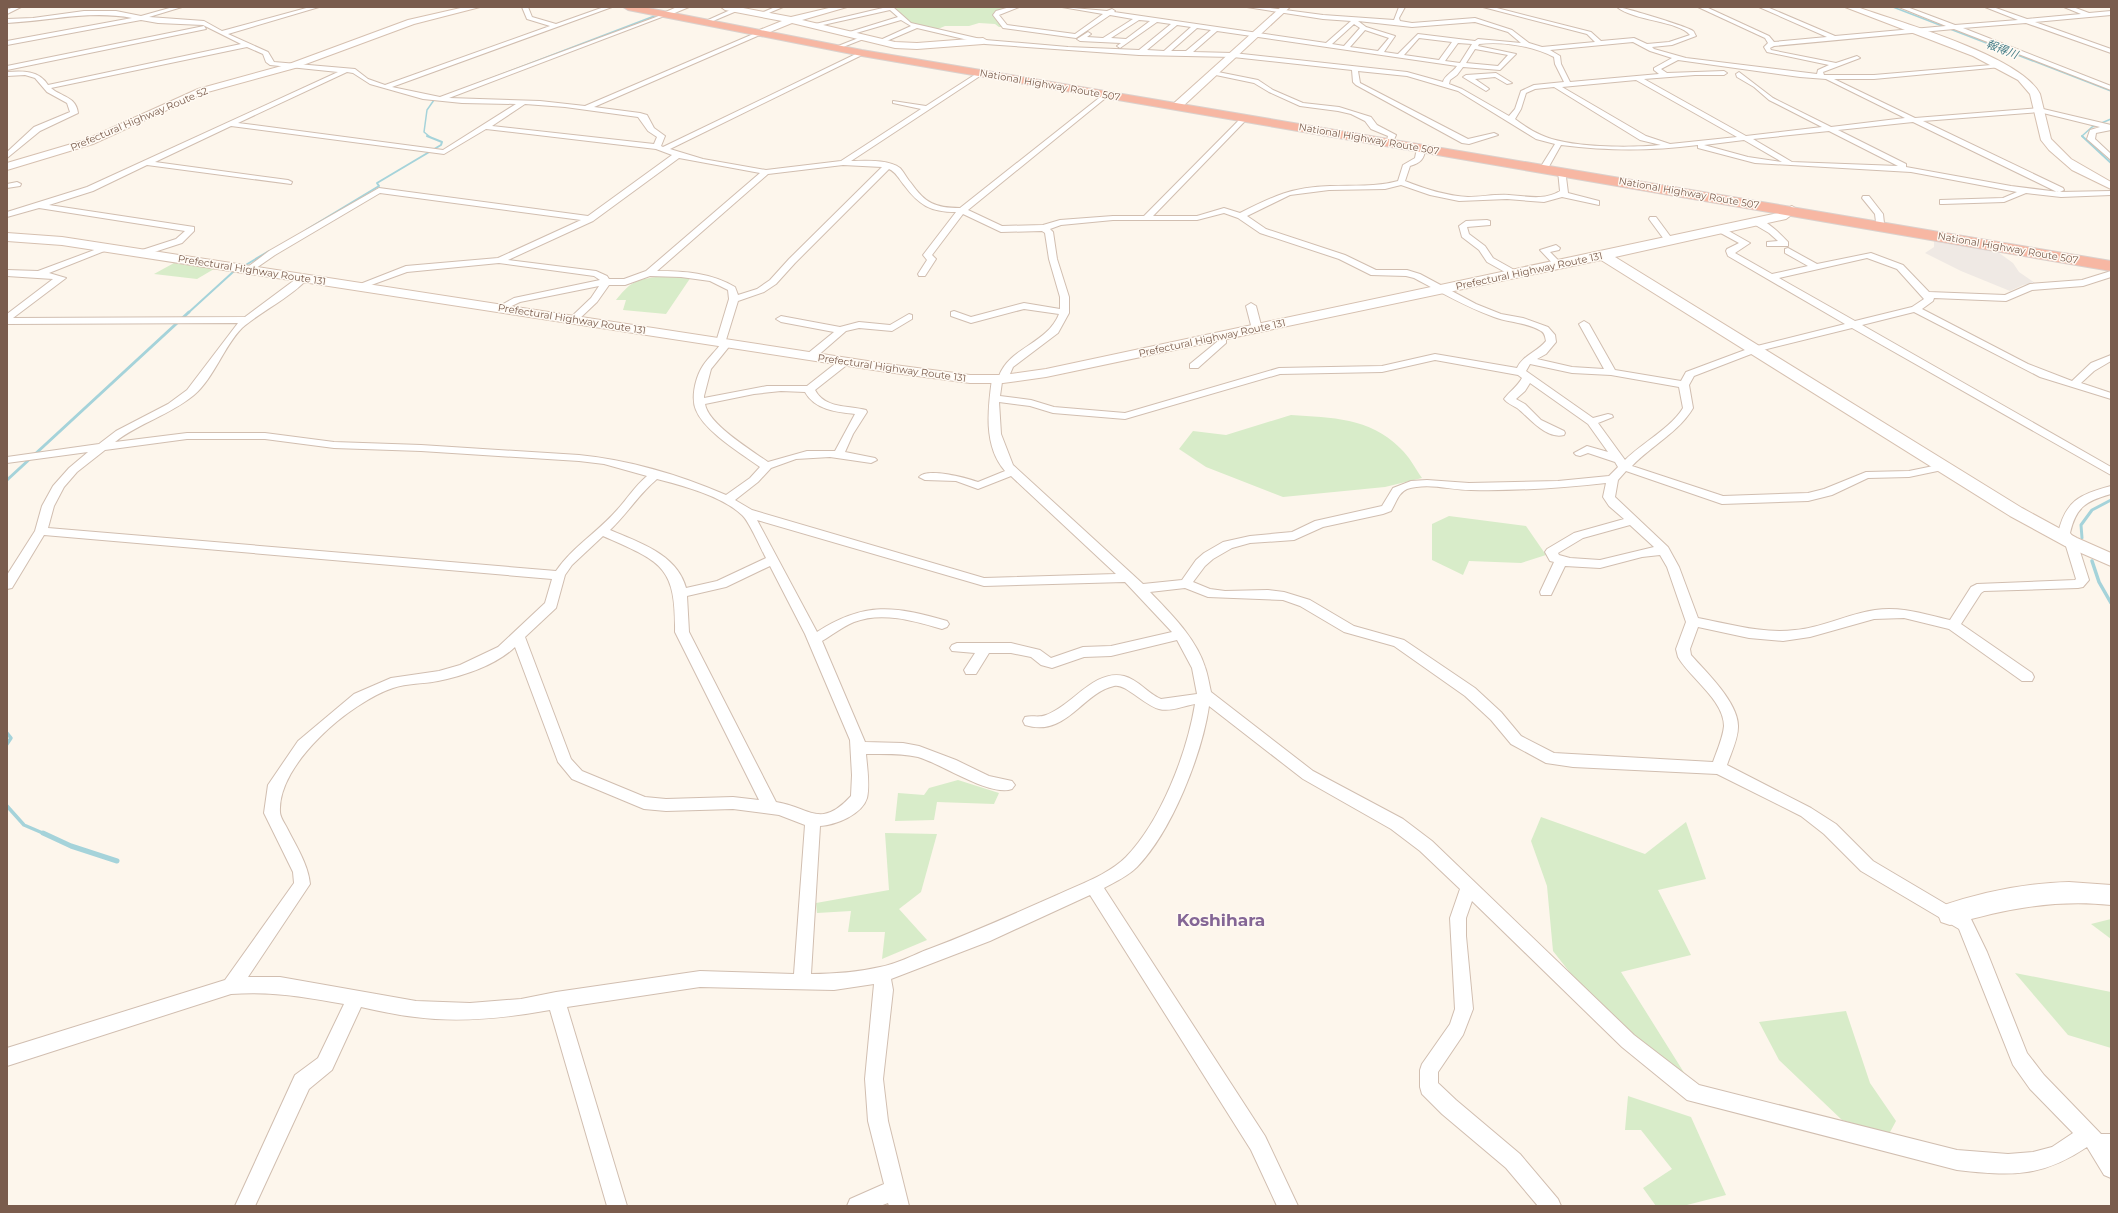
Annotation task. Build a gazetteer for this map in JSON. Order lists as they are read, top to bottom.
{
  "streets": {
    "highway": ["National Highway Route 507"],
    "main road": ["Prefectural Highway Route 52", "Prefectural Highway Route 131"]
  },
  "crossings": [
    ["National Highway Route 507", "Prefectural Highway Route 131"]
  ],
  "districts": ["Koshihara"],
  "water": ["報得川"]
}
